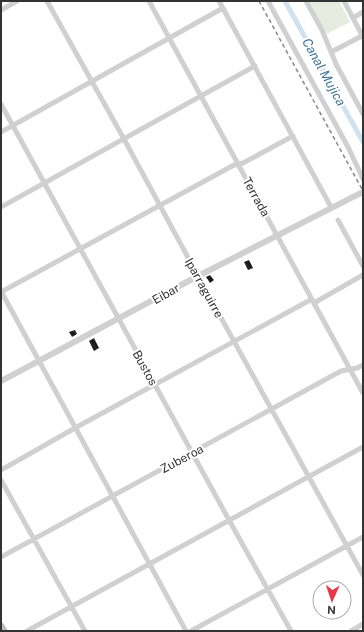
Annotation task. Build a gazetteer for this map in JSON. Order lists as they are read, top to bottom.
{
  "streets": {
    "street": [
      "Terrada",
      "Iparraguirre",
      "Eibar",
      "Bustos",
      "Zuberoa"
    ]
  },
  "crossings": [
    ["Terrada", "Eibar"],
    ["Terrada", "Zuberoa"],
    ["Iparraguirre", "Eibar"],
    ["Iparraguirre", "Zuberoa"],
    ["Eibar", "Bustos"],
    ["Bustos", "Zuberoa"]
  ],
  "water": ["Canal Mujica"],
  "north": "bottom"
}
